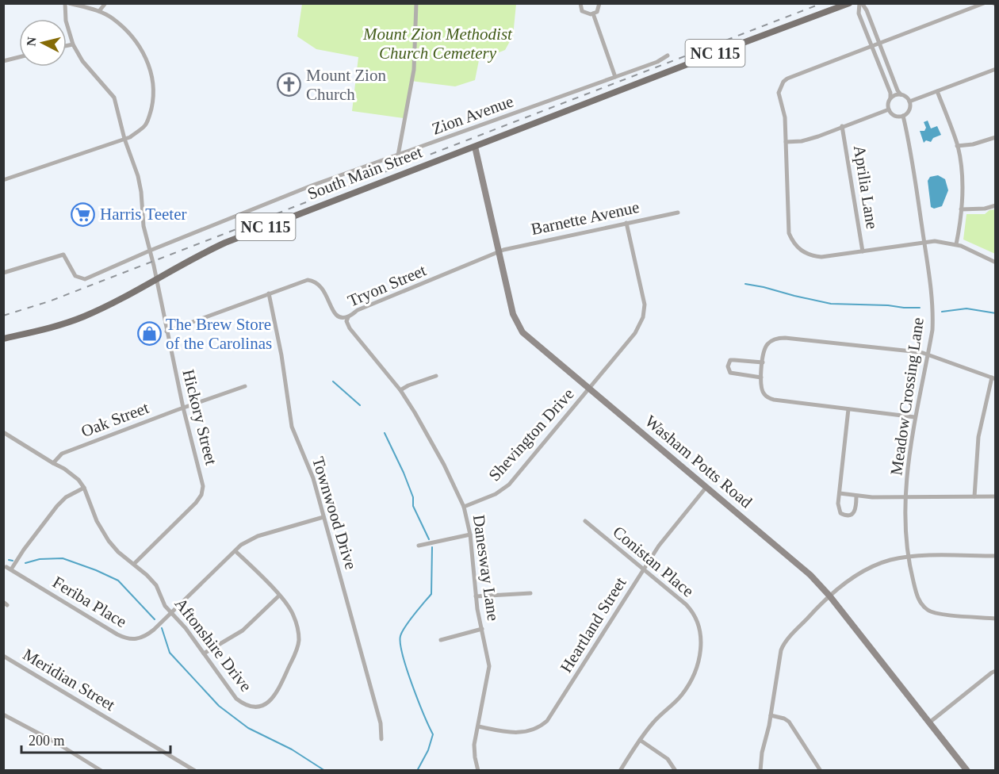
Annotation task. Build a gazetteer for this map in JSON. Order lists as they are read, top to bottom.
{
  "streets": {
    "main road": ["NC 115", "South Main Street"],
    "street": [
      "Zion Avenue",
      "Aprilia Lane",
      "Barnette Avenue",
      "Tryon Street",
      "Meadow Crossing Lane",
      "Hickory Street",
      "Oak Street",
      "Shevington Drive",
      "Washam Potts Road",
      "Townwood Drive",
      "Conistan Place",
      "Danesway Lane",
      "Feriba Place",
      "Heartland Street",
      "Aftonshire Drive",
      "Meridian Street"
    ]
  },
  "crossings": [
    ["Zion Avenue", "Hickory Street"],
    ["South Main Street", "Hickory Street"],
    ["South Main Street", "Washam Potts Road"],
    ["Barnette Avenue", "Tryon Street"],
    ["Barnette Avenue", "Shevington Drive"],
    ["Barnette Avenue", "Washam Potts Road"],
    ["Tryon Street", "Hickory Street"],
    ["Tryon Street", "Washam Potts Road"],
    ["Tryon Street", "Townwood Drive"],
    ["Tryon Street", "Danesway Lane"],
    ["Hickory Street", "Oak Street"],
    ["Hickory Street", "Aftonshire Drive"],
    ["Oak Street", "Aftonshire Drive"],
    ["Shevington Drive", "Washam Potts Road"],
    ["Shevington Drive", "Danesway Lane"],
    ["Washam Potts Road", "Heartland Street"],
    ["Townwood Drive", "Feriba Place"],
    ["Conistan Place", "Heartland Street"],
    ["Danesway Lane", "Heartland Street"],
    ["Feriba Place", "Aftonshire Drive"]
  ],
  "parks": ["Mount Zion Methodist Church Cemetery"],
  "places": {
    "church": ["Mount Zion Church"],
    "supermarket": ["Harris Teeter"],
    "shop": ["The Brew Store of the Carolinas"]
  },
  "scale_bar": "200 m",
  "north": "left"
}
